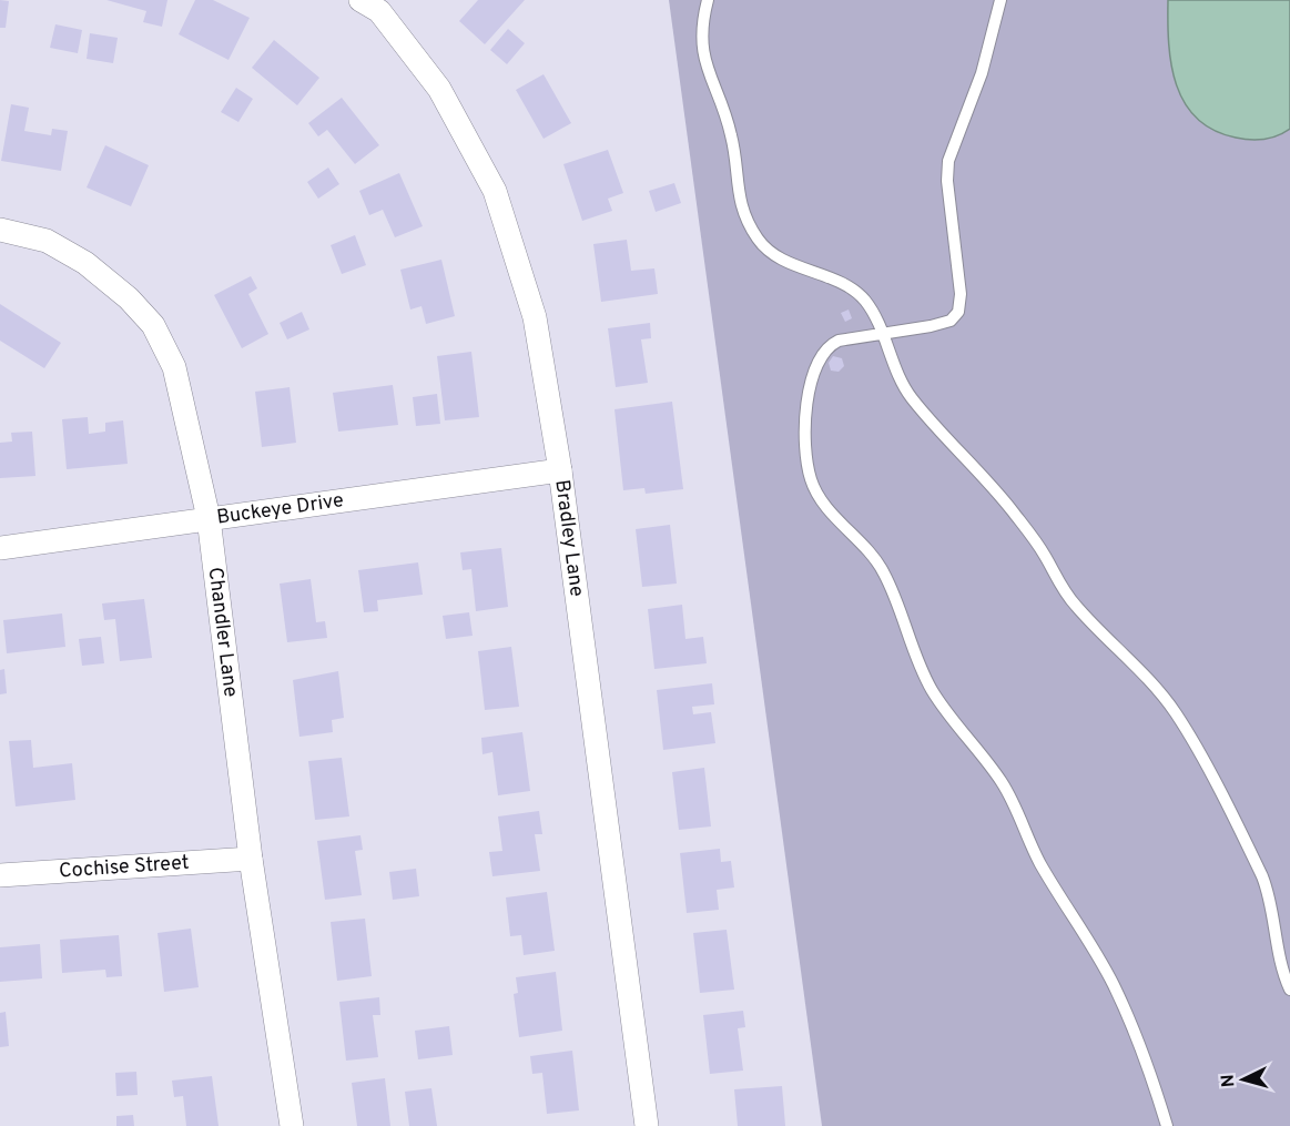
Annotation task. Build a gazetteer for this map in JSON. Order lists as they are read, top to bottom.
{
  "streets": {
    "street": [
      "Buckeye Drive",
      "Bradley Lane",
      "Chandler Lane",
      "Cochise Street"
    ]
  },
  "crossings": [
    ["Buckeye Drive", "Bradley Lane"],
    ["Buckeye Drive", "Chandler Lane"],
    ["Chandler Lane", "Cochise Street"]
  ],
  "north": "left"
}
